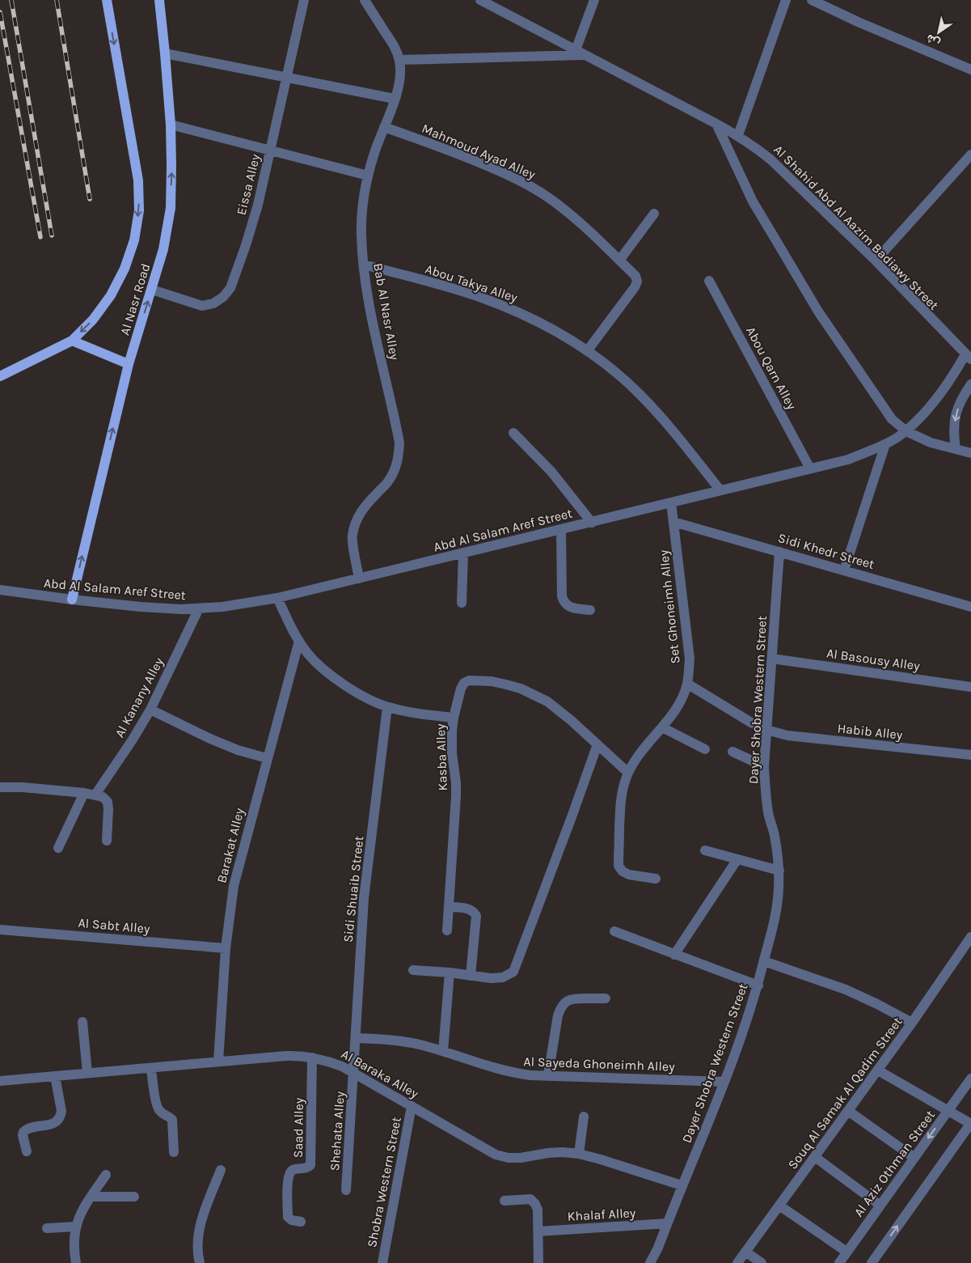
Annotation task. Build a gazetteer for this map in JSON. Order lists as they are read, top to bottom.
{
  "streets": {
    "main road": ["Al Nasr Road"],
    "street": [
      "Mahmoud Ayad Alley",
      "Eissa Alley",
      "Al Shahid Abd Al Aazim Badiawy Street",
      "Abou Takya Alley",
      "Bab Al Nasr Alley",
      "Abou Qarn Alley",
      "Abd Al Salam Aref Street",
      "Sidi Khedr Street",
      "Set Ghoneimh Alley",
      "Al Basousy Alley",
      "Al Kanany Alley",
      "Dayer Shobra Western Street",
      "Habib Alley",
      "Kasba Alley",
      "Barakat Alley",
      "Sidi Shuaib Street",
      "Al Sabt Alley",
      "Al Sayeda Ghoneimh Alley",
      "Al Baraka Alley",
      "Souq Al Samak Al Qadim Street",
      "Saad Alley",
      "Shehata Alley",
      "Al Aziz Othman Street",
      "Shobra Western Street",
      "Khalaf Alley"
    ]
  },
  "crossings": [
    ["Mahmoud Ayad Alley", "Abou Takya Alley"],
    ["Mahmoud Ayad Alley", "Bab Al Nasr Alley"],
    ["Eissa Alley", "Al Nasr Road"],
    ["Al Shahid Abd Al Aazim Badiawy Street", "Abd Al Salam Aref Street"],
    ["Abou Takya Alley", "Bab Al Nasr Alley"],
    ["Abou Takya Alley", "Abd Al Salam Aref Street"],
    ["Al Nasr Road", "Abd Al Salam Aref Street"],
    ["Bab Al Nasr Alley", "Abd Al Salam Aref Street"],
    ["Abou Qarn Alley", "Abd Al Salam Aref Street"],
    ["Abd Al Salam Aref Street", "Set Ghoneimh Alley"],
    ["Abd Al Salam Aref Street", "Al Kanany Alley"],
    ["Sidi Khedr Street", "Set Ghoneimh Alley"],
    ["Sidi Khedr Street", "Dayer Shobra Western Street"],
    ["Set Ghoneimh Alley", "Habib Alley"],
    ["Set Ghoneimh Alley", "Kasba Alley"],
    ["Al Basousy Alley", "Dayer Shobra Western Street"],
    ["Dayer Shobra Western Street", "Habib Alley"],
    ["Dayer Shobra Western Street", "Al Sayeda Ghoneimh Alley"],
    ["Dayer Shobra Western Street", "Al Baraka Alley"],
    ["Dayer Shobra Western Street", "Khalaf Alley"],
    ["Barakat Alley", "Al Sabt Alley"],
    ["Barakat Alley", "Al Baraka Alley"],
    ["Sidi Shuaib Street", "Al Sayeda Ghoneimh Alley"],
    ["Sidi Shuaib Street", "Al Baraka Alley"],
    ["Sidi Shuaib Street", "Shehata Alley"],
    ["Al Baraka Alley", "Saad Alley"],
    ["Al Baraka Alley", "Shehata Alley"],
    ["Al Baraka Alley", "Shobra Western Street"]
  ],
  "north": "bottom left"
}
